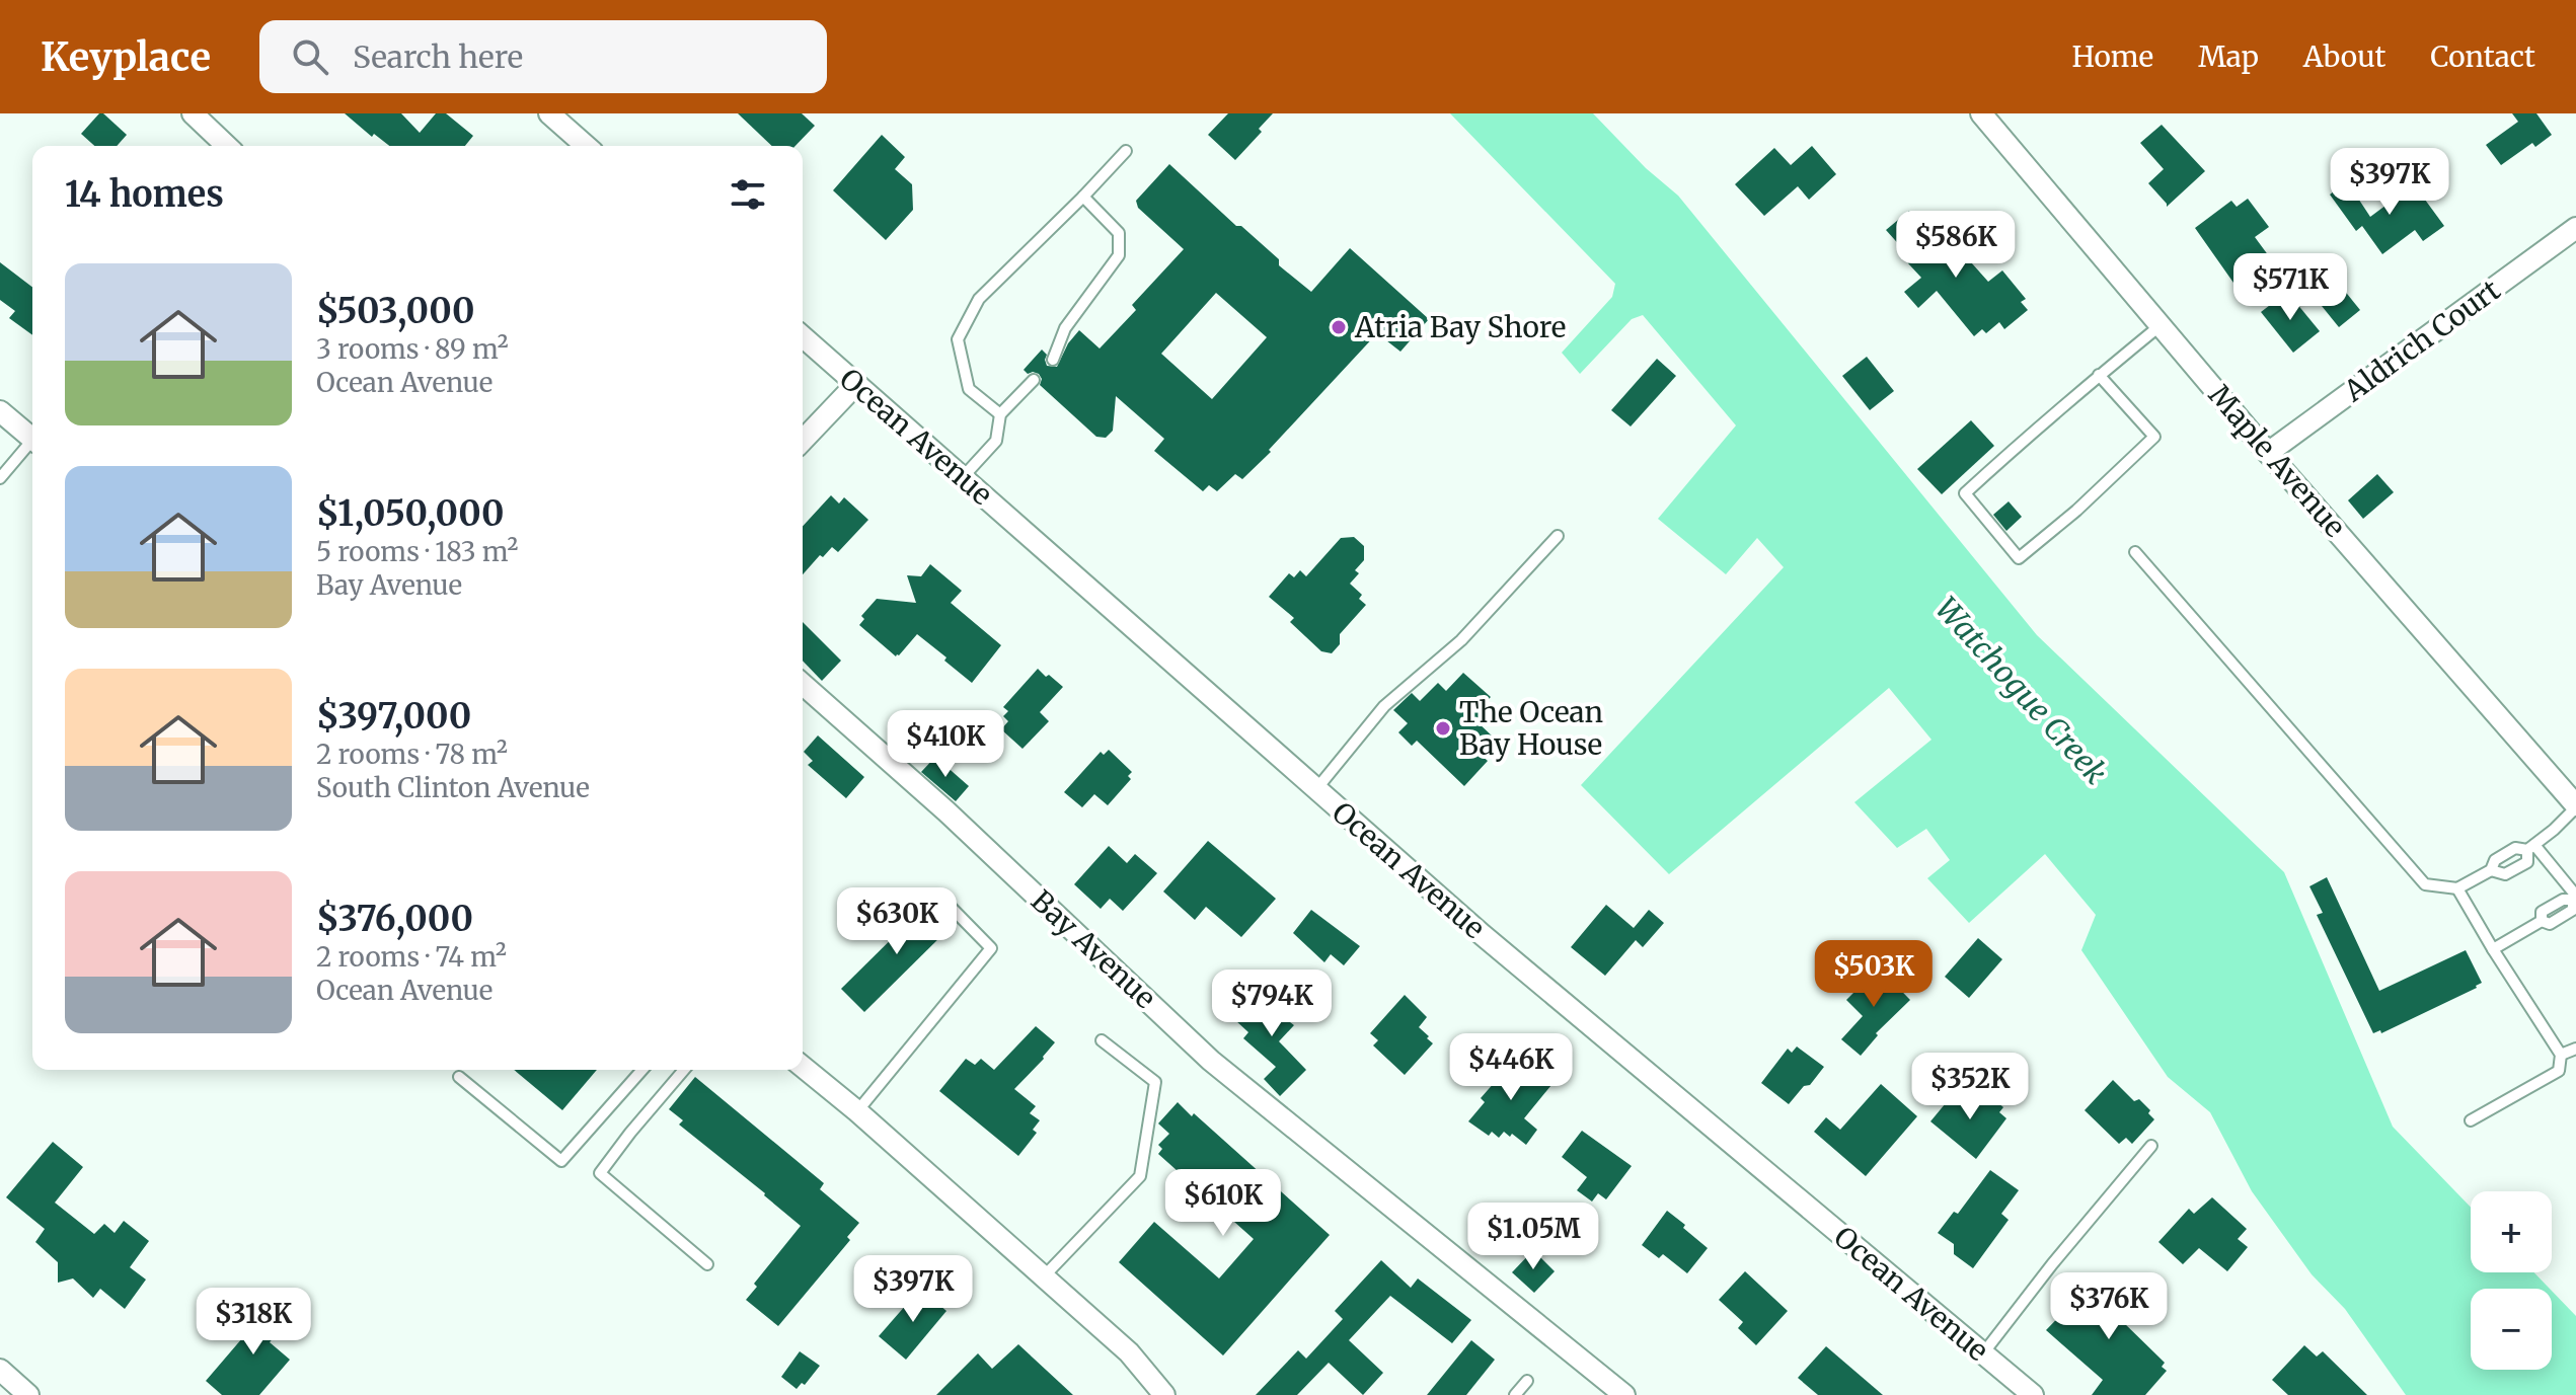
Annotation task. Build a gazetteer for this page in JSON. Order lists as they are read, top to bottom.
{
  "streets": {
    "street": [
      "Aldrich Court",
      "Ocean Avenue",
      "Maple Avenue",
      "Bay Avenue"
    ]
  },
  "crossings": [
    ["Aldrich Court", "Maple Avenue"]
  ],
  "water": ["Watchogue Creek"],
  "places": ["Atria Bay Shore", "The Ocean Bay House"],
  "page": {
    "header": "Keyplace",
    "search": "Search here",
    "nav": [
      "Home",
      "Map",
      "About",
      "Contact"
    ],
    "heading": "14 homes",
    "price": [
      "$397K",
      "$586K",
      "$571K",
      "$410K",
      "$630K",
      "$503K",
      "$794K",
      "$446K",
      "$352K",
      "$610K",
      "$1.05M",
      "$397K",
      "$376K",
      "$318K"
    ],
    "list": [
      {
        "name": "$503,000",
        "note": "3 rooms · 89 m² · Ocean Avenue"
      },
      {
        "name": "$1,050,000",
        "note": "5 rooms · 183 m² · Bay Avenue"
      },
      {
        "name": "$397,000",
        "note": "2 rooms · 78 m² · South Clinton Avenue"
      },
      {
        "name": "$376,000",
        "note": "2 rooms · 74 m² · Ocean Avenue"
      }
    ],
    "map_buttons": ["+", "−"]
  }
}
